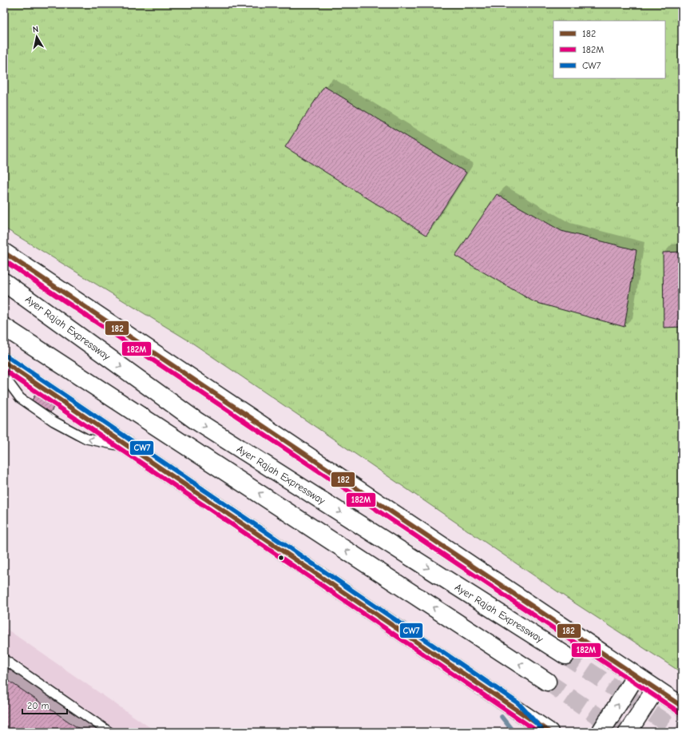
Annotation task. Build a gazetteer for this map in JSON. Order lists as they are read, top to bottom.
{
  "streets": {
    "main road": ["Ayer Rajah Expressway"]
  },
  "lines": ["transit line 182", "transit line 182M", "transit line CW7"],
  "legend": ["182", "182M", "CW7"],
  "scale_bar": "20 m",
  "north": "top"
}
